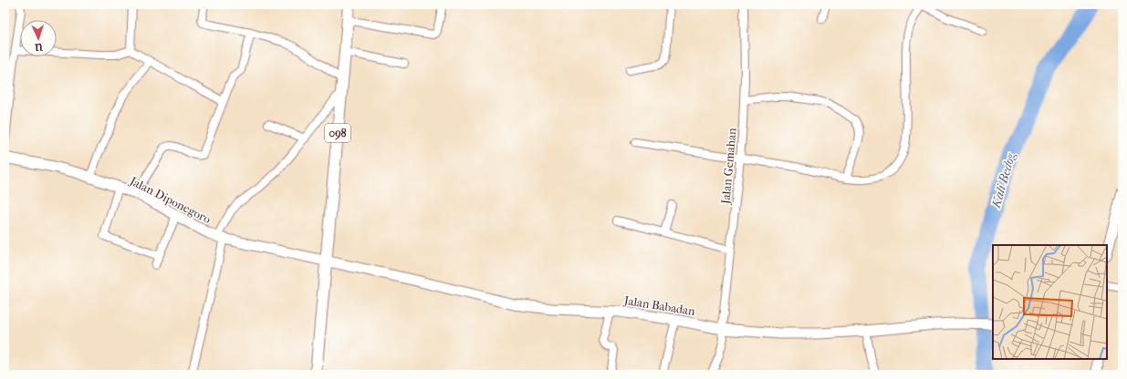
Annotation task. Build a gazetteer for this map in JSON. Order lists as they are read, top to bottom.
{
  "streets": {
    "main road": ["098", "Jalan Diponegoro", "Jalan Babadan"],
    "street": ["Jalan Gemahan"]
  },
  "crossings": [
    ["098", "Jalan Diponegoro"],
    ["098", "Jalan Babadan"],
    ["Jalan Gemahan", "Jalan Babadan"],
    ["Jalan Diponegoro", "Jalan Babadan"]
  ],
  "water": ["Kali Bedog"],
  "north": "bottom"
}
